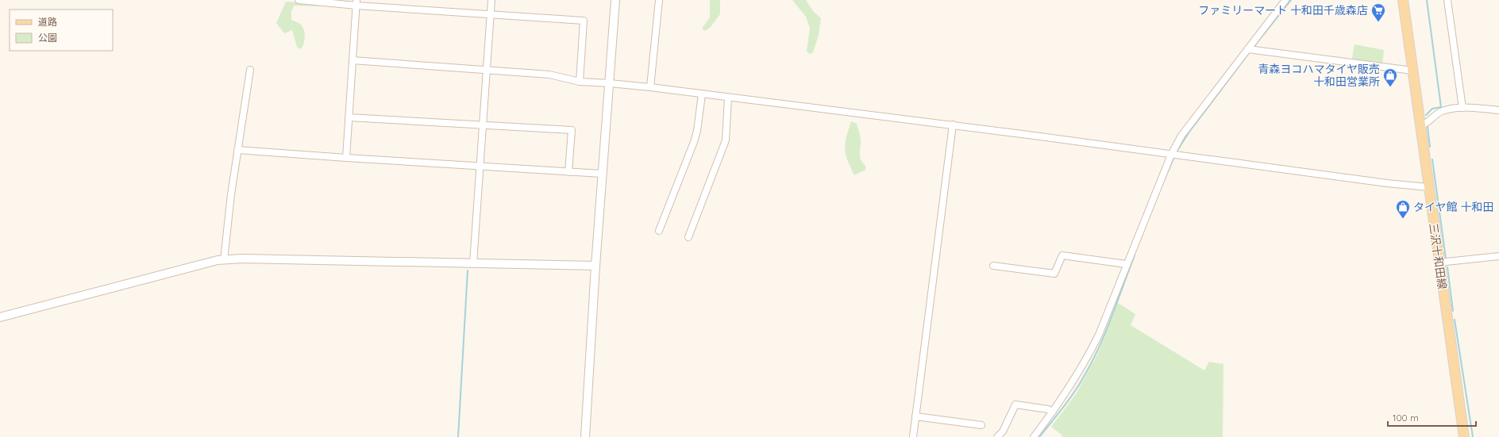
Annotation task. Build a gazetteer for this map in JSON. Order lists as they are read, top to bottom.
{
  "streets": {
    "main road": ["三沢十和田線"]
  },
  "places": {
    "supermarket": ["ファミリーマート 十和田千歳森店"],
    "shop": ["青森ヨコハマタイヤ販売 十和田営業所", "タイヤ館 十和田"]
  },
  "legend": ["道路", "公園"],
  "scale_bar": "100 m"
}
